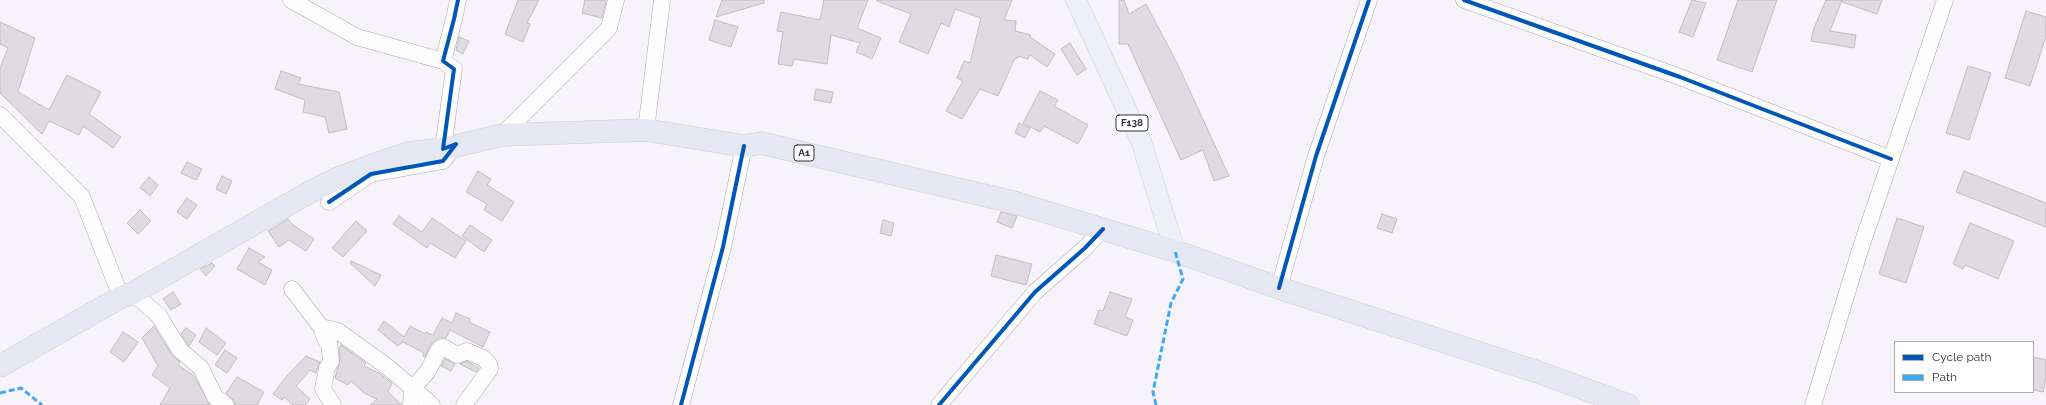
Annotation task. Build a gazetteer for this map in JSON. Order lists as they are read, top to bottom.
{
  "streets": {
    "highway": ["A1"],
    "main road": ["F138"]
  },
  "crossings": [
    ["F138", "A1"]
  ],
  "legend": ["Cycle path", "Path"]
}
